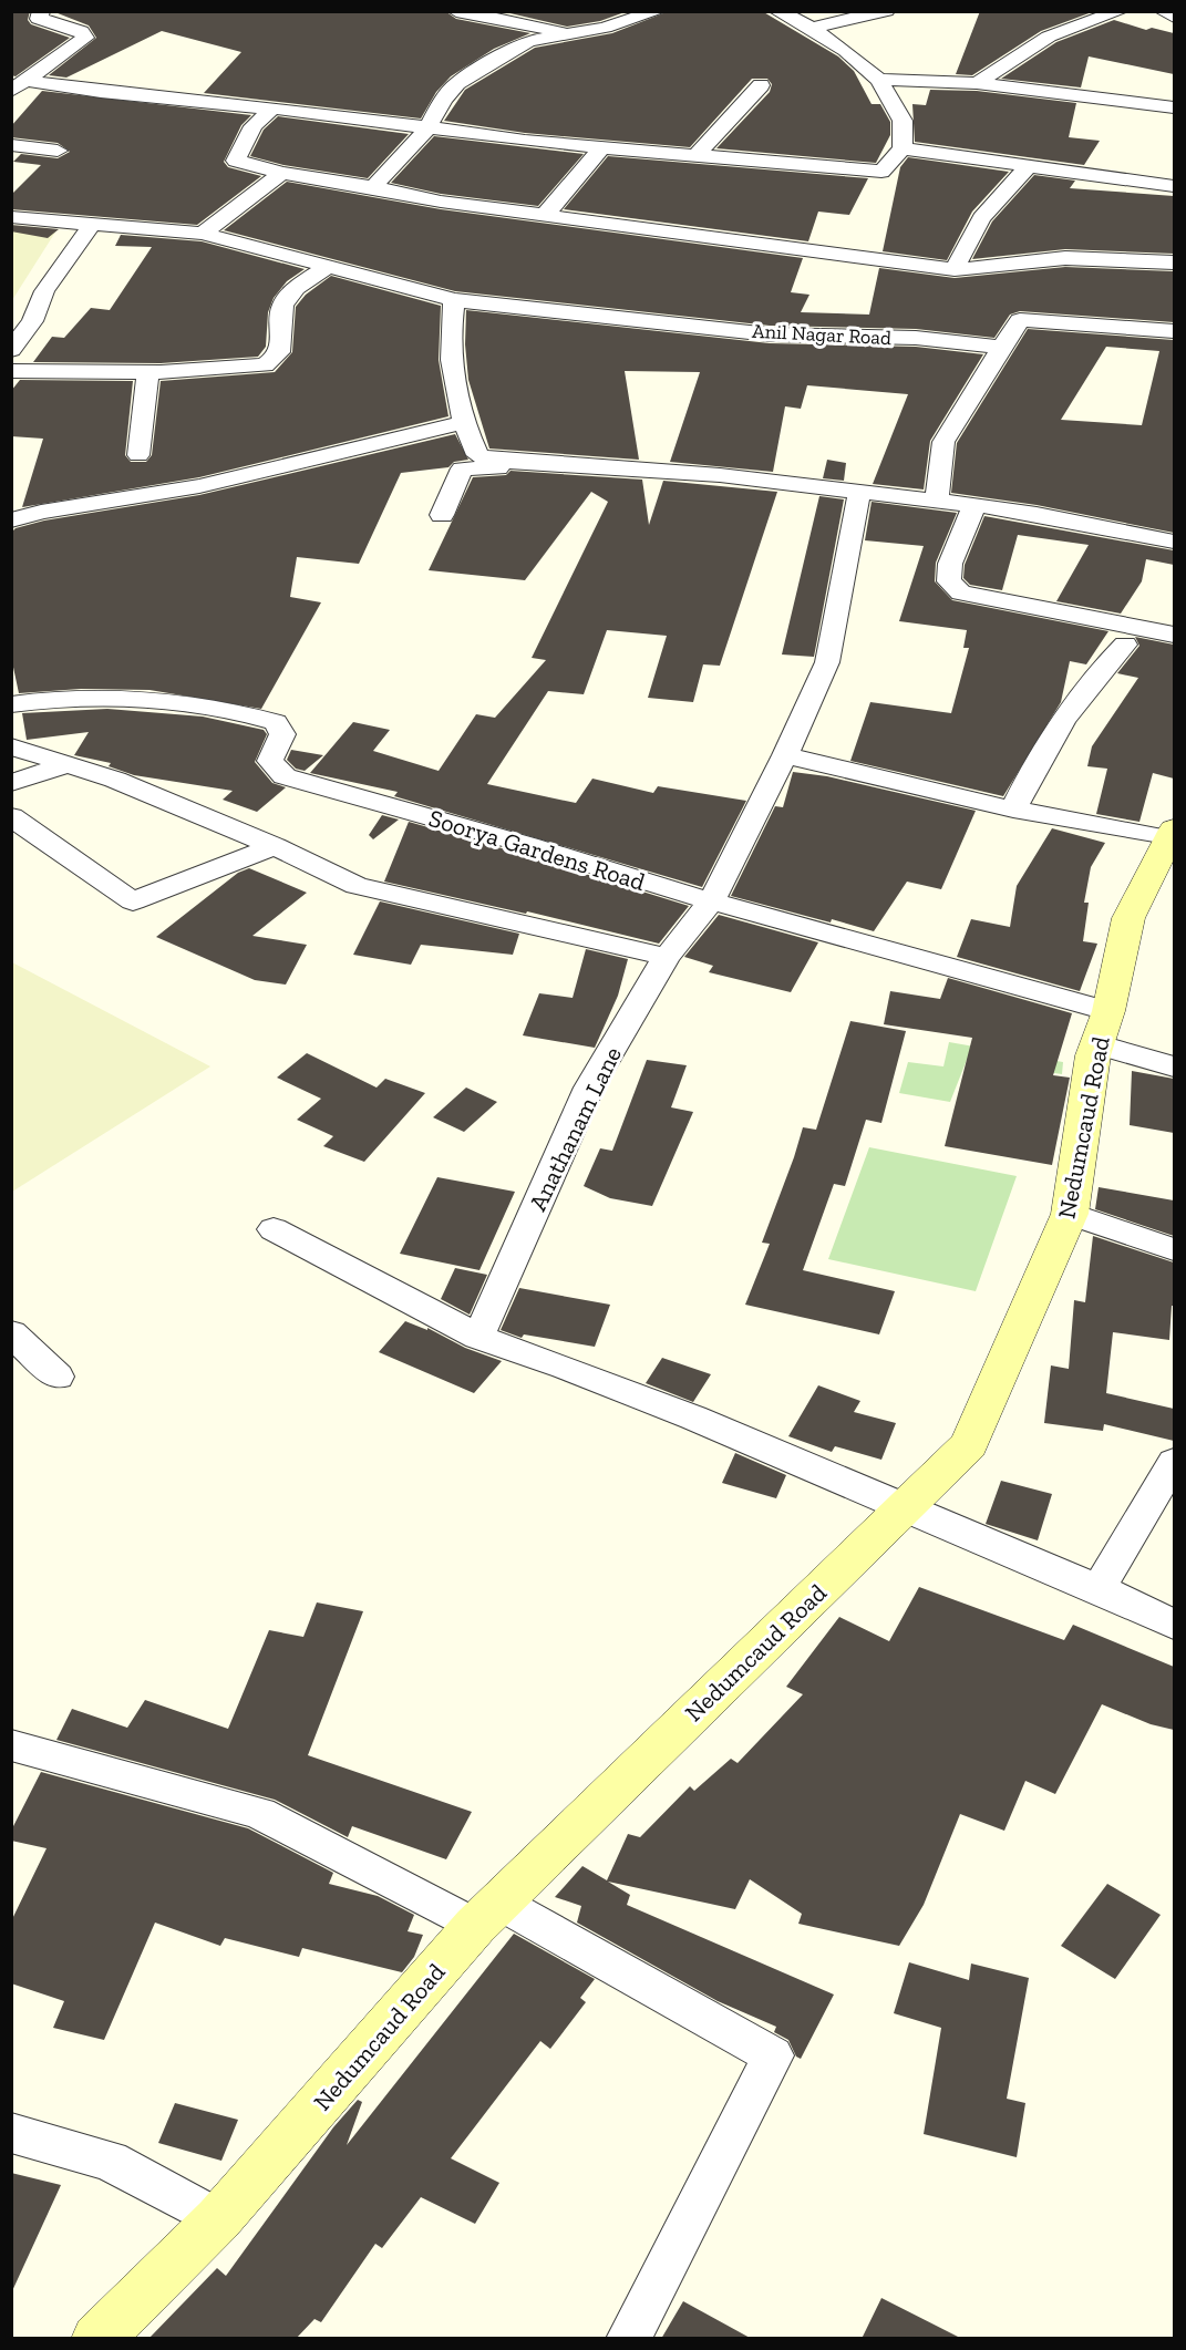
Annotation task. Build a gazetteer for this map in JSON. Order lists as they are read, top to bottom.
{
  "streets": {
    "main road": ["Nedumcaud Road"],
    "street": ["Anil Nagar Road", "Soorya Gardens Road", "Anathanam Lane"]
  },
  "crossings": [
    ["Soorya Gardens Road", "Nedumcaud Road"],
    ["Soorya Gardens Road", "Anathanam Lane"]
  ]
}
